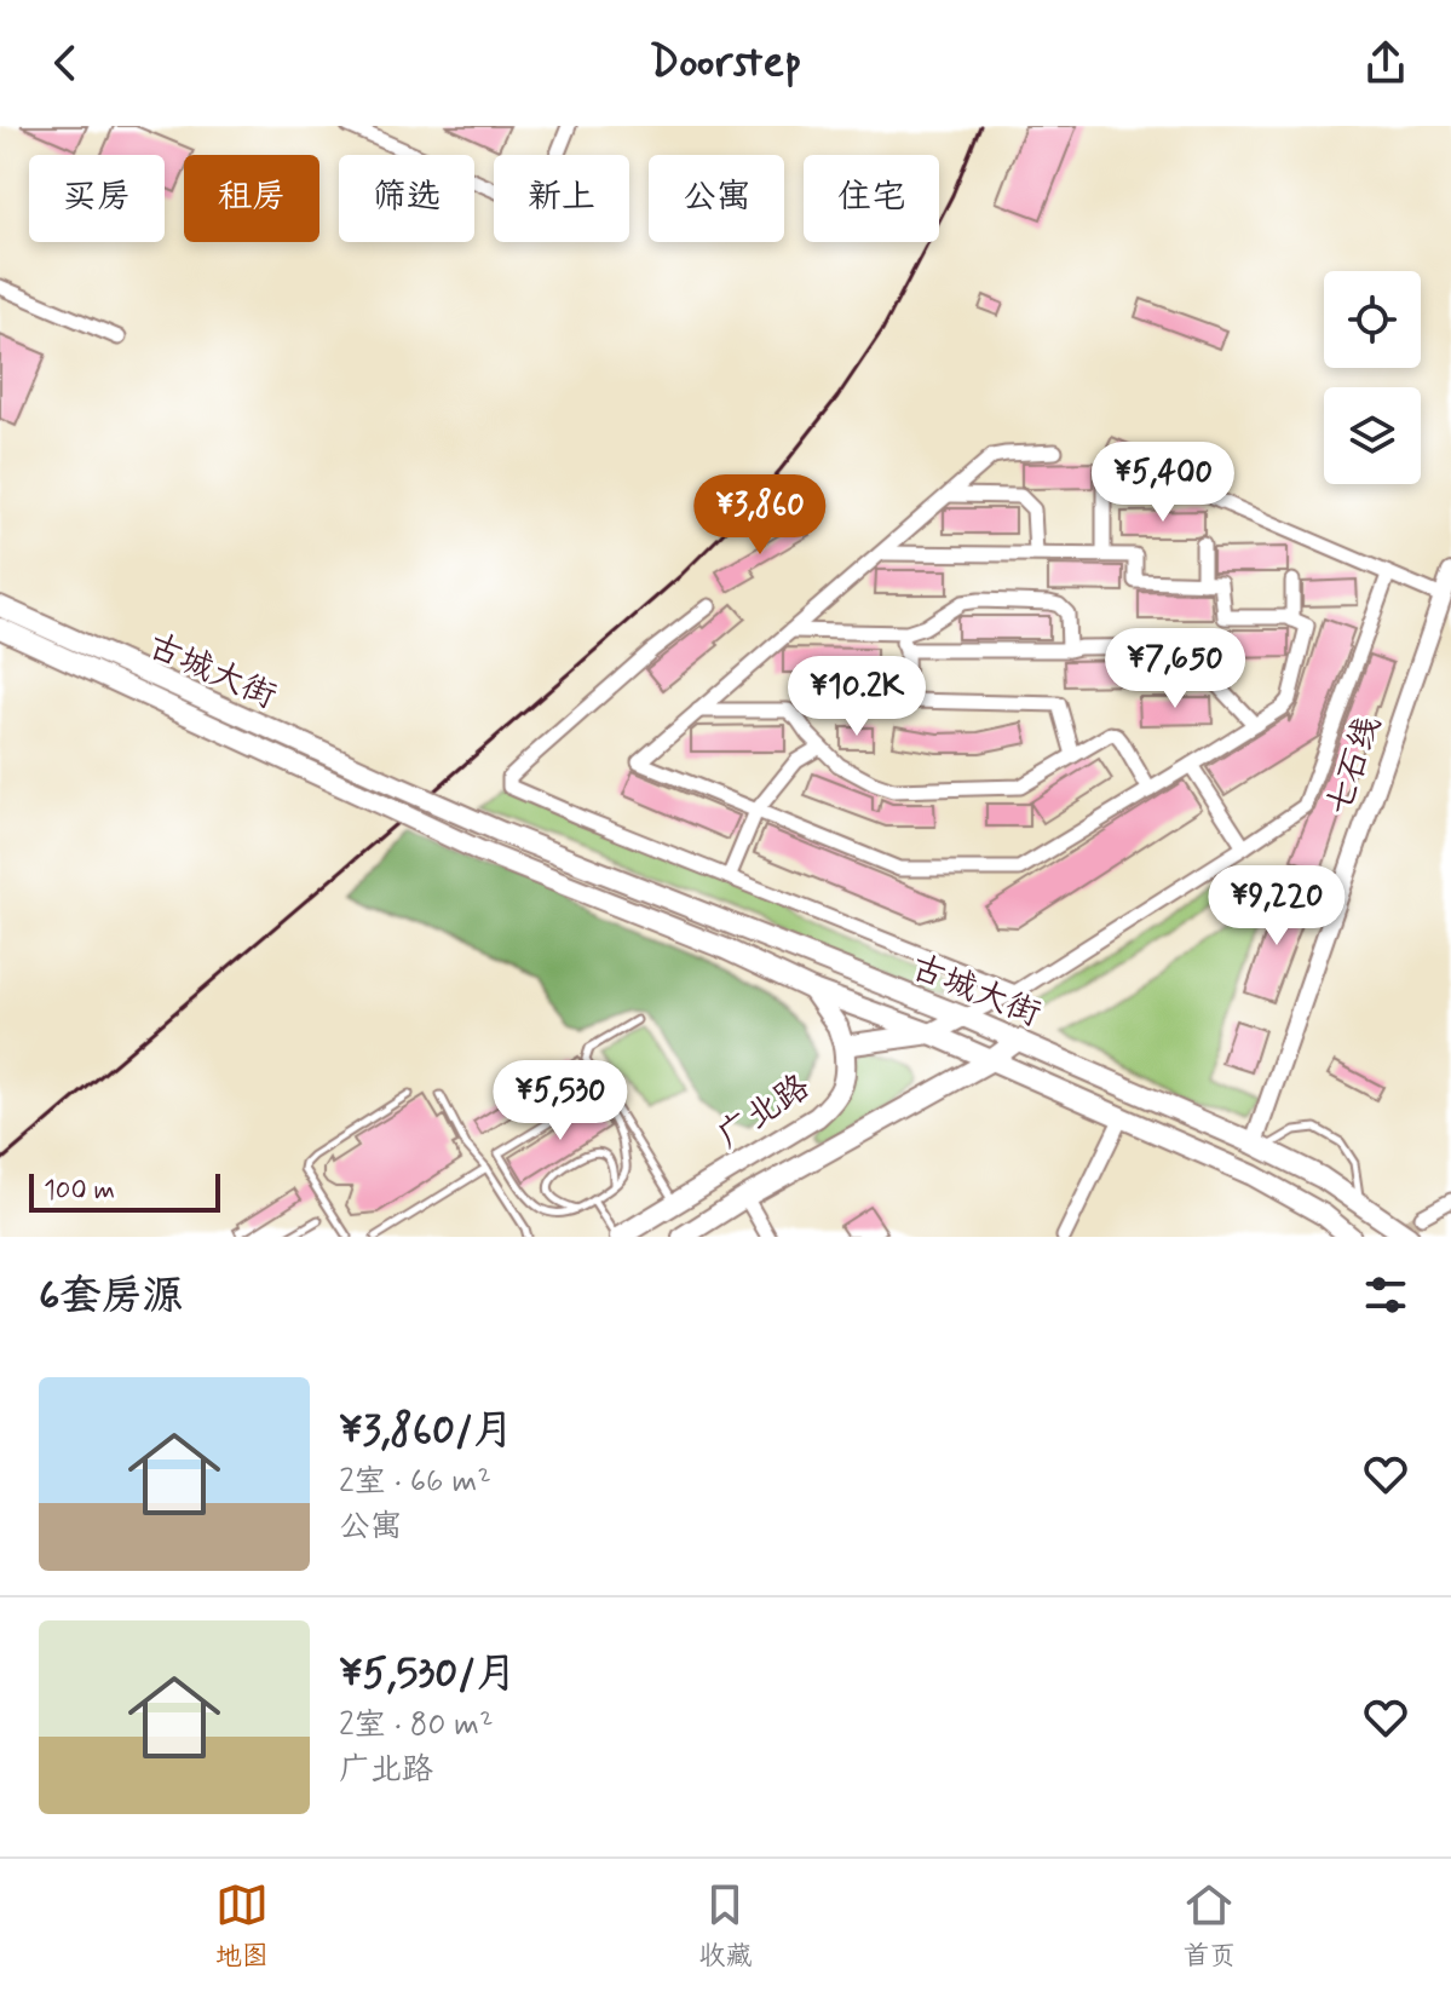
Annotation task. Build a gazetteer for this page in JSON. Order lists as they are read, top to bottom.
{
  "streets": {
    "main road": ["古城大街", "广北路"],
    "street": ["七石线"]
  },
  "crossings": [
    ["古城大街", "七石线"],
    ["古城大街", "广北路"]
  ],
  "scale_bar": "100 m",
  "page": {
    "header": "Doorstep",
    "chip": [
      "买房",
      "租房",
      "筛选",
      "新上",
      "公寓",
      "住宅"
    ],
    "price": [
      "¥5,400",
      "¥3,860",
      "¥7,650",
      "¥10.2K",
      "¥9,220",
      "¥5,530"
    ],
    "scale": "100 m",
    "heading": "6套房源",
    "list": [
      {
        "name": "¥3,860/月",
        "note": "2室 · 66 m² · 公寓"
      },
      {
        "name": "¥5,530/月",
        "note": "2室 · 80 m² · 广北路"
      }
    ],
    "tabs": ["地图", "收藏", "首页"]
  }
}
